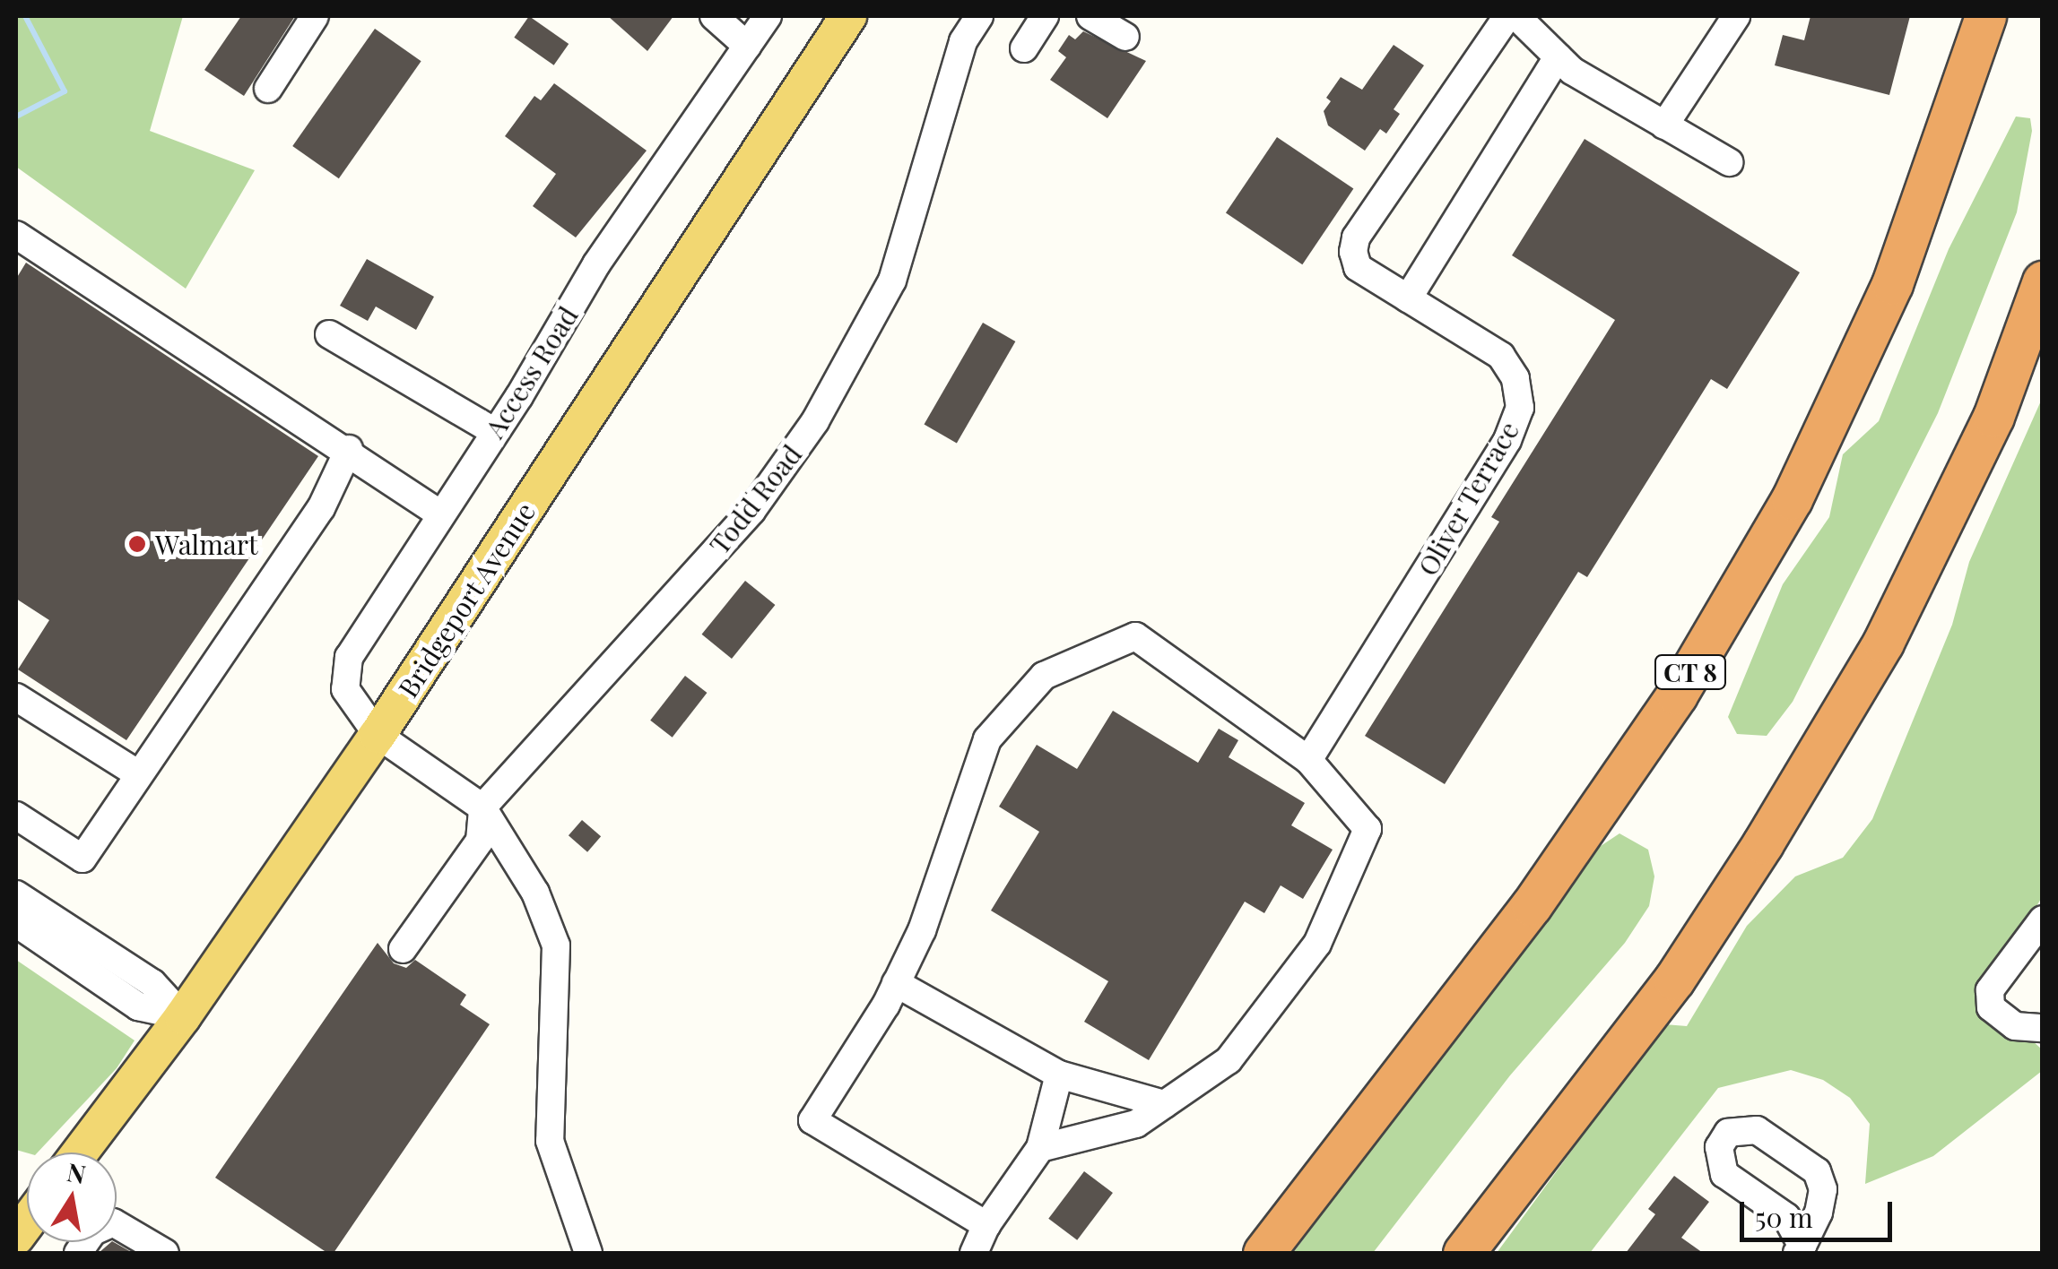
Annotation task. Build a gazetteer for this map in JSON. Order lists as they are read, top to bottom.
{
  "streets": {
    "highway": ["CT 8"],
    "main road": ["Bridgeport Avenue"],
    "street": ["Access Road", "Oliver Terrace", "Todd Road"]
  },
  "crossings": [
    ["Access Road", "Bridgeport Avenue"]
  ],
  "places": ["Walmart"],
  "scale_bar": "50 m",
  "north": "top"
}
